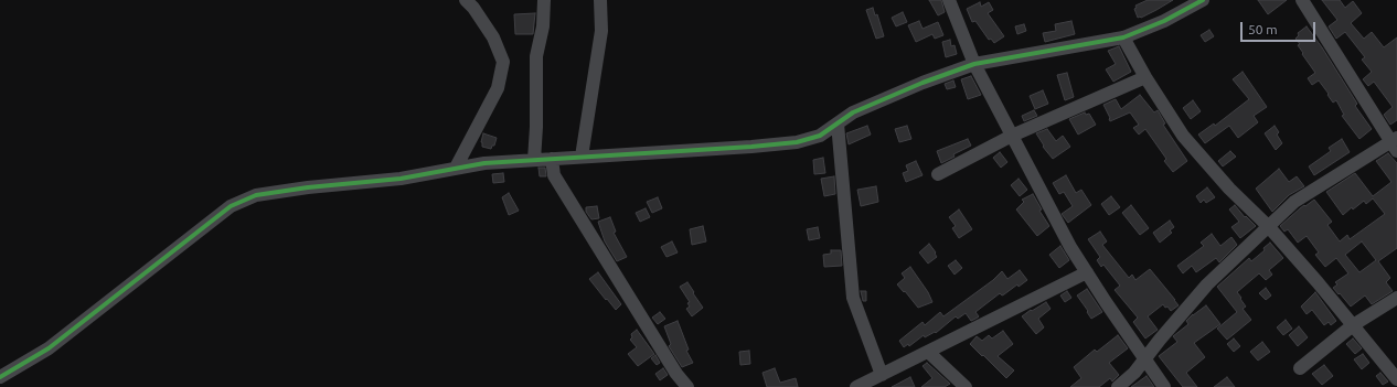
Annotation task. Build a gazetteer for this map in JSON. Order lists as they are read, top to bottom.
{
  "scale_bar": "50 m"
}
